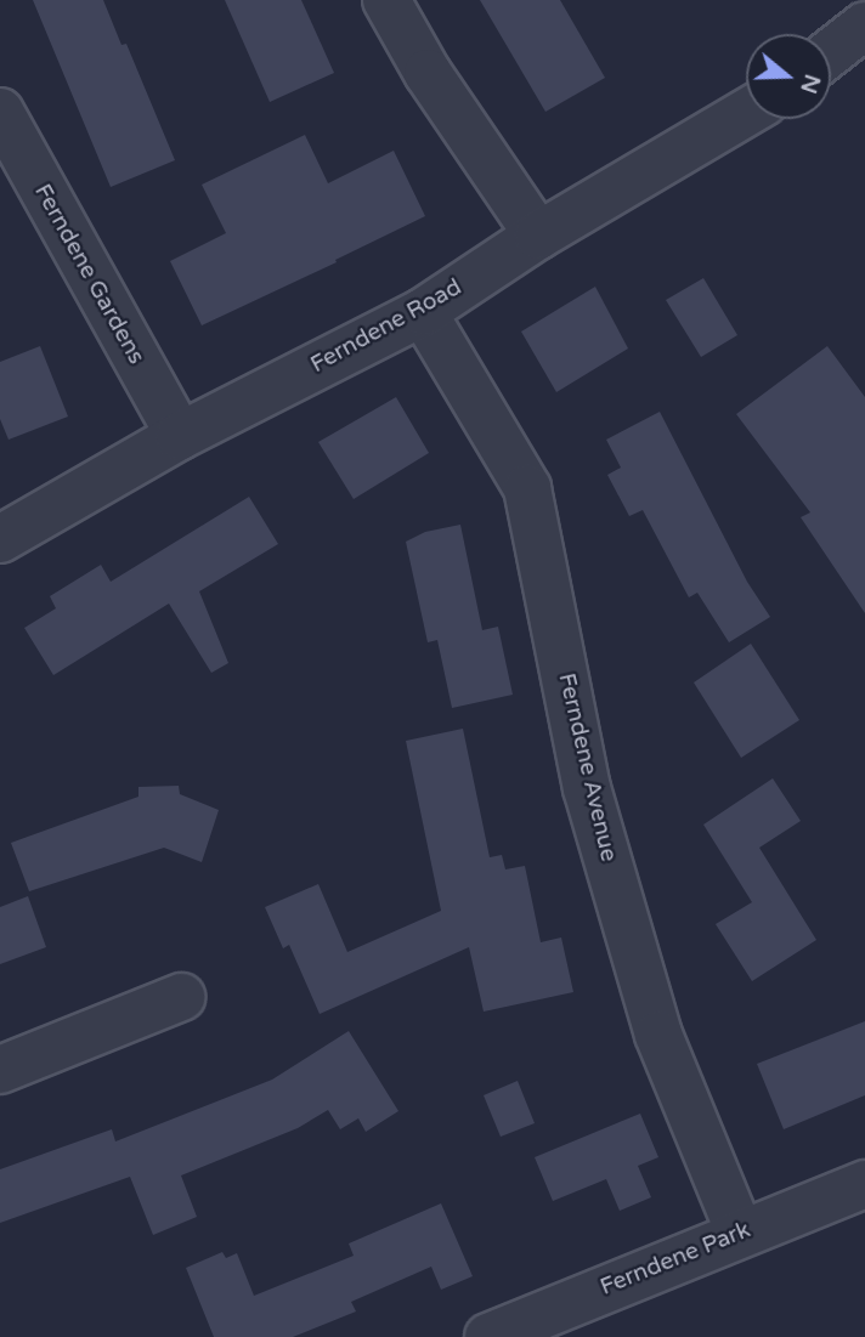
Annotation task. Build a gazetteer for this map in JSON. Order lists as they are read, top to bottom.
{
  "streets": {
    "street": [
      "Ferndene Gardens",
      "Ferndene Road",
      "Ferndene Avenue",
      "Ferndene Park"
    ]
  },
  "crossings": [
    ["Ferndene Gardens", "Ferndene Road"],
    ["Ferndene Road", "Ferndene Avenue"],
    ["Ferndene Avenue", "Ferndene Park"]
  ],
  "north": "right"
}
